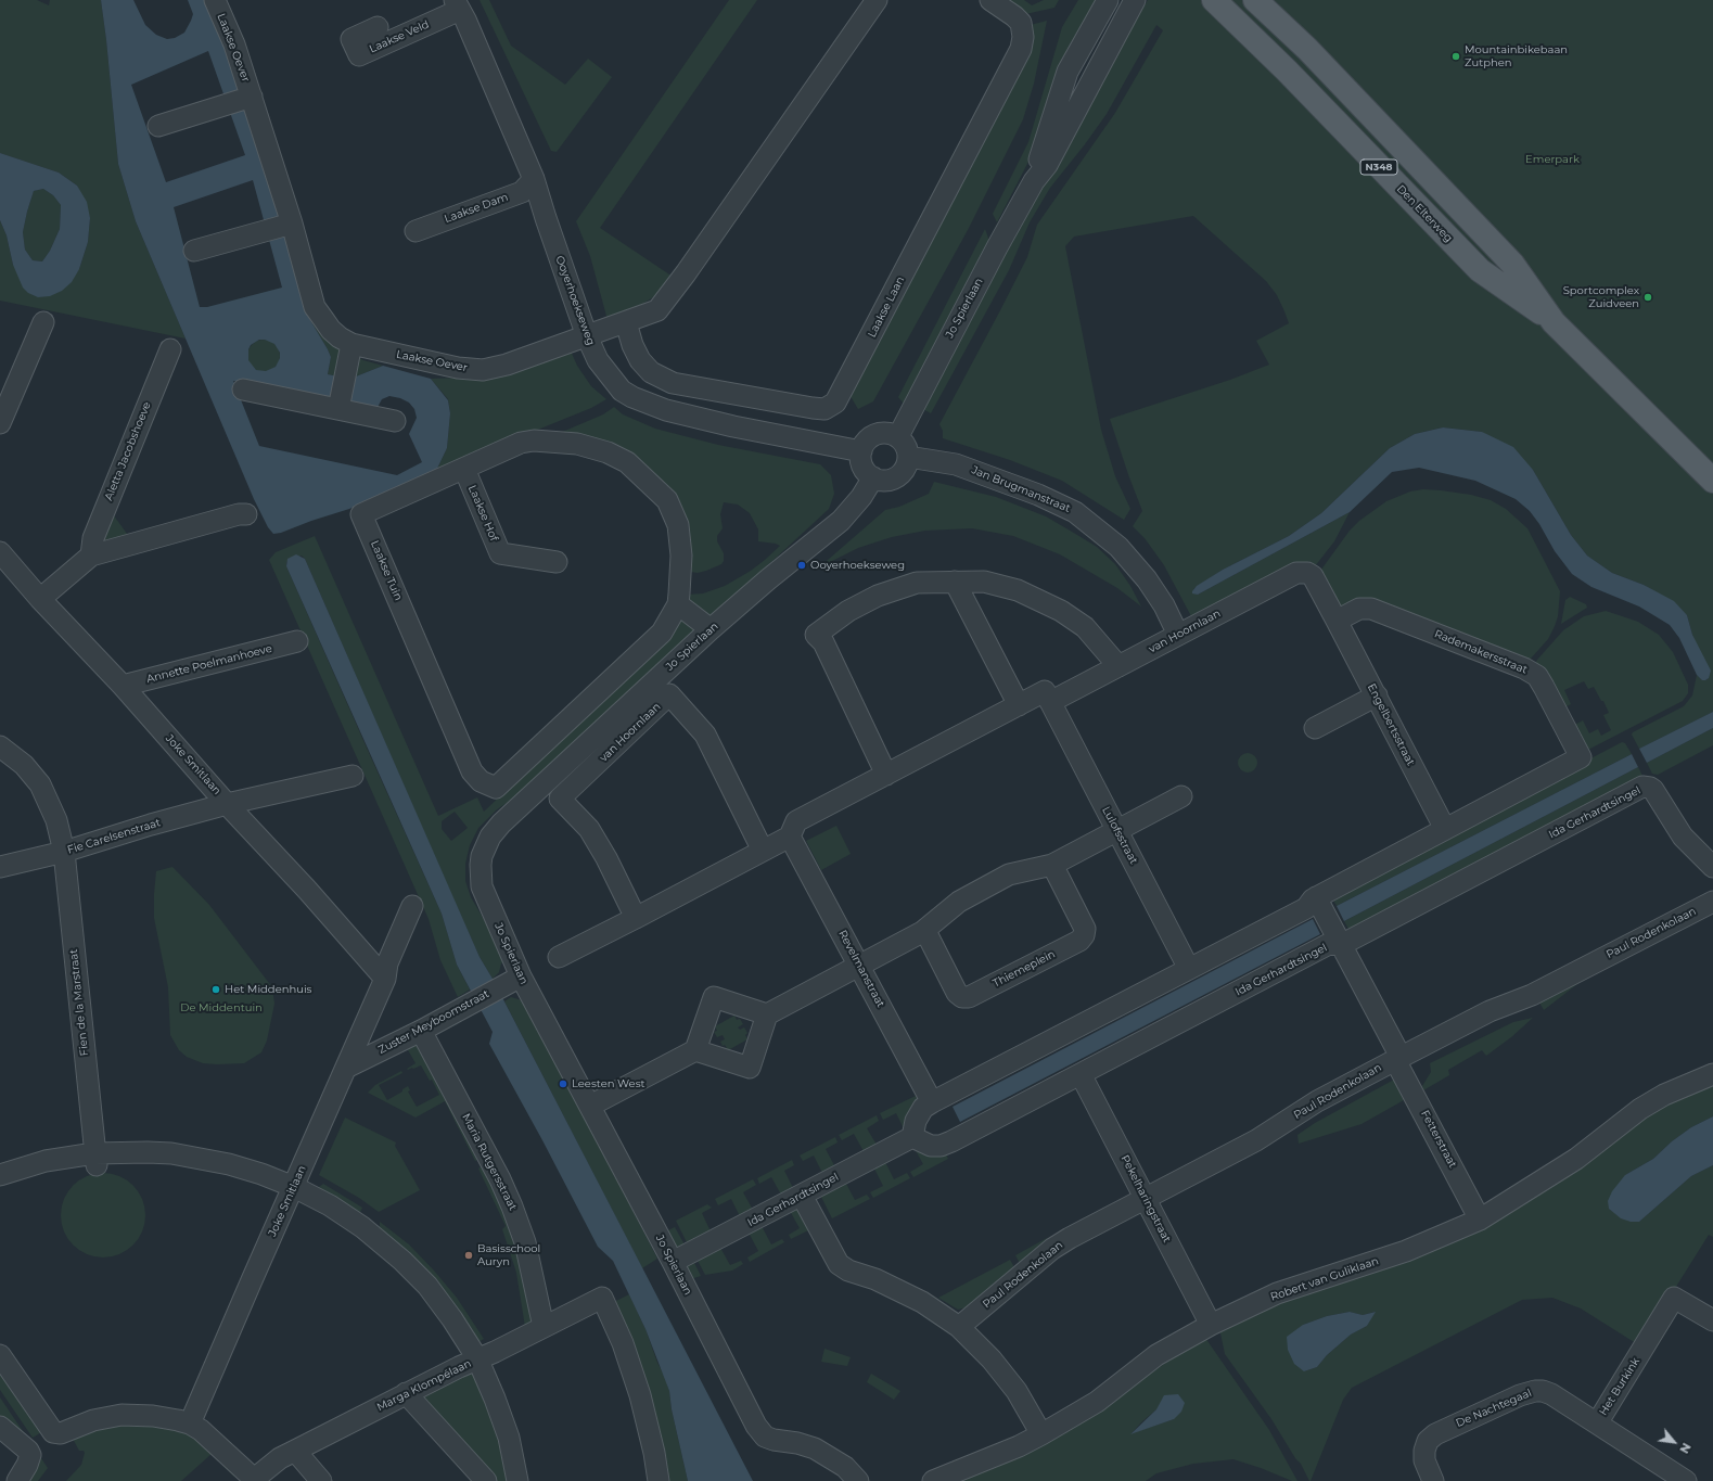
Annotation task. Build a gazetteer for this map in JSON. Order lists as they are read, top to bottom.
{
  "streets": {
    "main road": ["N348", "Den Elterweg"],
    "street": [
      "Laakse Veld",
      "Laakse Oever",
      "Laakse Dam",
      "Ooyerhoekseweg",
      "Laakse Laan",
      "Jo Spierlaan",
      "Aletta Jacobshoeve",
      "Jan Brugmanstraat",
      "Laakse Hof",
      "Laakse Tuin",
      "van Hoornlaan",
      "Rademakersstraat",
      "Annette Poelmanhoeve",
      "Engelbertsstraat",
      "Joke Smitlaan",
      "Ida Gerhardtsingel",
      "Lulofsstraat",
      "Fie Carelsenstraat",
      "Paul Rodenkolaan",
      "Revelmanstraat",
      "Thiemeplein",
      "Fien de la Marstraat",
      "Zuster Meyboomstraat",
      "Fetterstraat",
      "Maria Rutgersstraat",
      "Pekelharingstraat",
      "Robert van Guliklaan",
      "Marga Klompélaan",
      "Het Burkink",
      "De Nachtegaal"
    ]
  },
  "crossings": [
    ["Laakse Veld", "Ooyerhoekseweg"],
    ["Laakse Oever", "Ooyerhoekseweg"],
    ["Laakse Dam", "Ooyerhoekseweg"],
    ["Ooyerhoekseweg", "Jo Spierlaan"],
    ["Ooyerhoekseweg", "Jan Brugmanstraat"],
    ["Jo Spierlaan", "Jan Brugmanstraat"],
    ["Jo Spierlaan", "Ida Gerhardtsingel"],
    ["Jo Spierlaan", "Zuster Meyboomstraat"],
    ["Jan Brugmanstraat", "van Hoornlaan"],
    ["Laakse Hof", "Laakse Tuin"],
    ["van Hoornlaan", "Rademakersstraat"],
    ["van Hoornlaan", "Engelbertsstraat"],
    ["van Hoornlaan", "Lulofsstraat"],
    ["Rademakersstraat", "Engelbertsstraat"],
    ["Annette Poelmanhoeve", "Joke Smitlaan"],
    ["Joke Smitlaan", "Fie Carelsenstraat"],
    ["Joke Smitlaan", "Zuster Meyboomstraat"],
    ["Ida Gerhardtsingel", "Fetterstraat"],
    ["Ida Gerhardtsingel", "Pekelharingstraat"],
    ["Fie Carelsenstraat", "Fien de la Marstraat"],
    ["Paul Rodenkolaan", "Fetterstraat"],
    ["Paul Rodenkolaan", "Pekelharingstraat"],
    ["Zuster Meyboomstraat", "Maria Rutgersstraat"],
    ["Fetterstraat", "Robert van Guliklaan"],
    ["Maria Rutgersstraat", "Marga Klompélaan"],
    ["Pekelharingstraat", "Robert van Guliklaan"],
    ["Het Burkink", "De Nachtegaal"]
  ],
  "parks": ["Emerpark", "De Middentuin"],
  "places": [
    "Mountainbikebaan Zutphen",
    "Sportcomplex Zuidveen",
    "Ooyerhoekseweg",
    "Het Middenhuis",
    "Leesten West",
    "Basisschool Auryn"
  ],
  "north": "bottom right"
}
